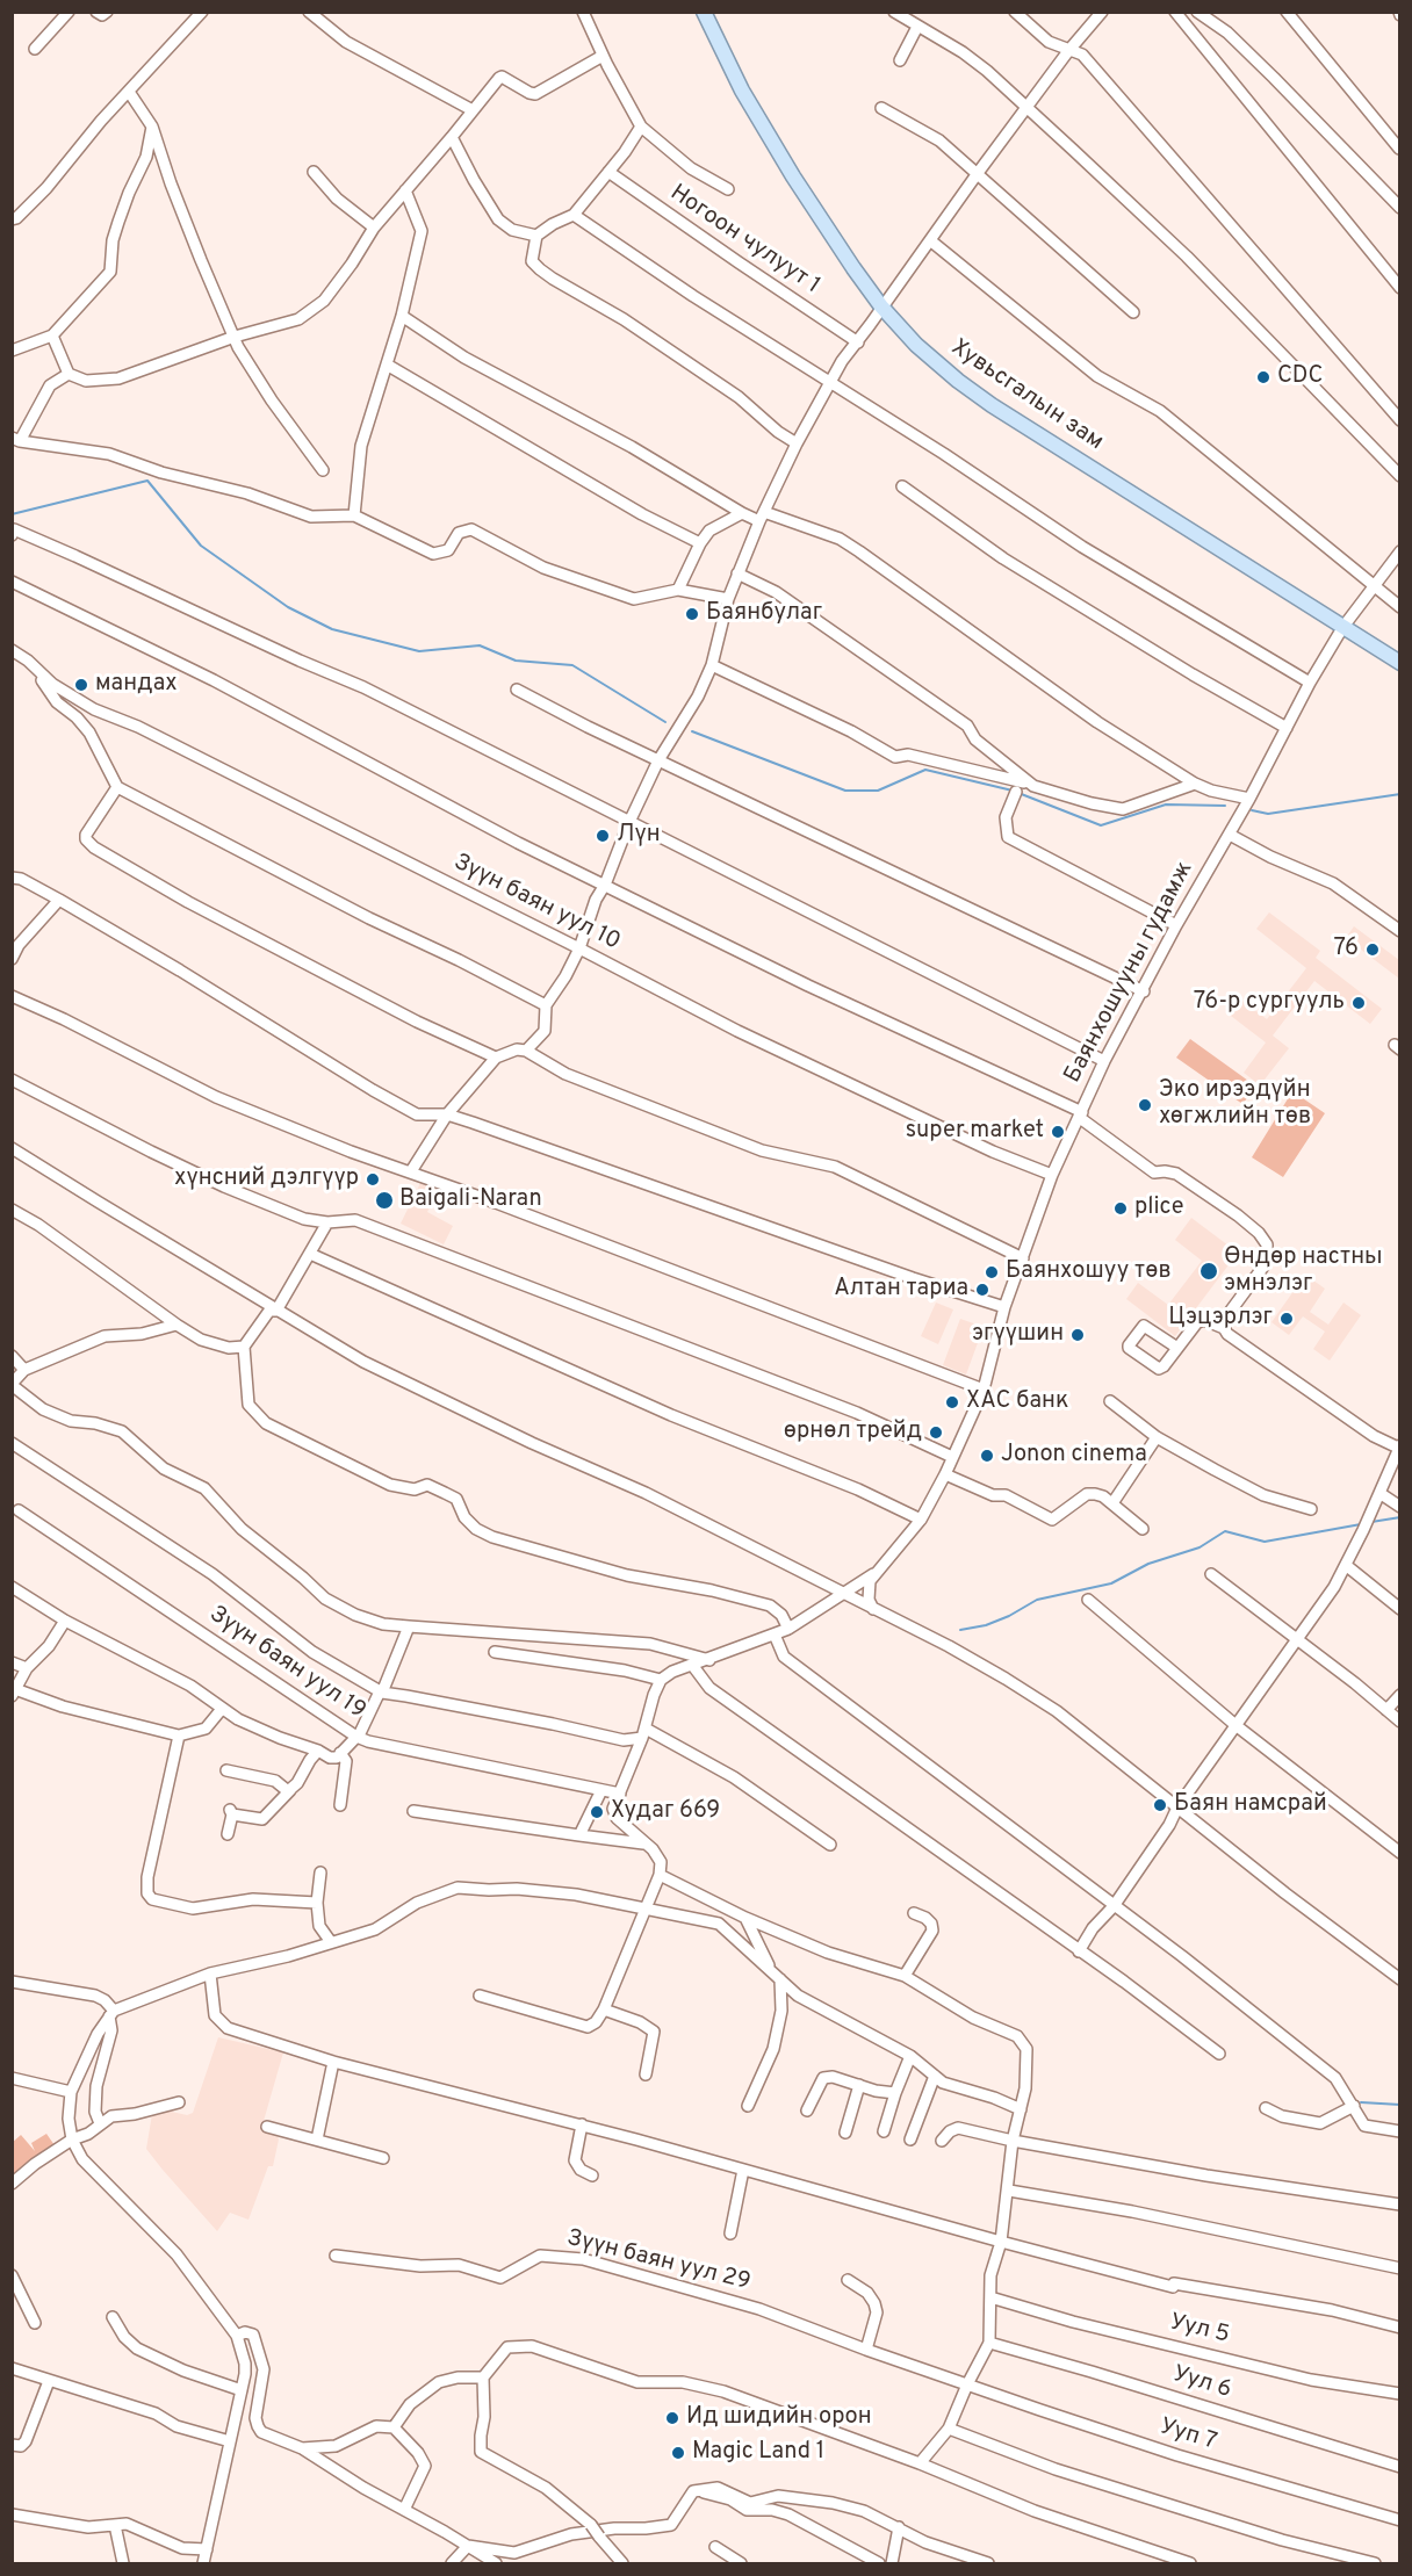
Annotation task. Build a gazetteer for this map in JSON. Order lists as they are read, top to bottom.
{
  "streets": {
    "main road": ["Хувьсгалын зам"],
    "street": [
      "Ногоон чулуут 1",
      "Зүүн баян уул 10",
      "Баянхошууны гудамж",
      "Зүүн баян уул 19",
      "Зүүн баян уул 29",
      "Уул 5",
      "Уул 6",
      "Ууп 7"
    ]
  },
  "crossings": [
    ["Хувьсгалын зам", "Баянхошууны гудамж"],
    ["Зүүн баян уул 10", "Баянхошууны гудамж"],
    ["Зүүн баян уул 29", "Ууп 7"]
  ],
  "places": [
    "CDC",
    "Баянбулаг",
    "мандах",
    "Лүн",
    "76",
    "76-р сургууль",
    "Эко ирээдүйн хөгжлийн төв",
    "super market",
    "хүнсний дэлгүүр",
    "Baigali-Naran",
    "plice",
    "Өндөр настны эмнэлэг",
    "Баянхошуу төв",
    "Алтан тариа",
    "Цэцэрлэг",
    "эгүүшин",
    "ХАС банк",
    "өрнөл трейд",
    "Jonon cinema",
    "Баян намсрай",
    "Худаг 669",
    "Ид шидийн орон",
    "Magic Land 1"
  ]
}
